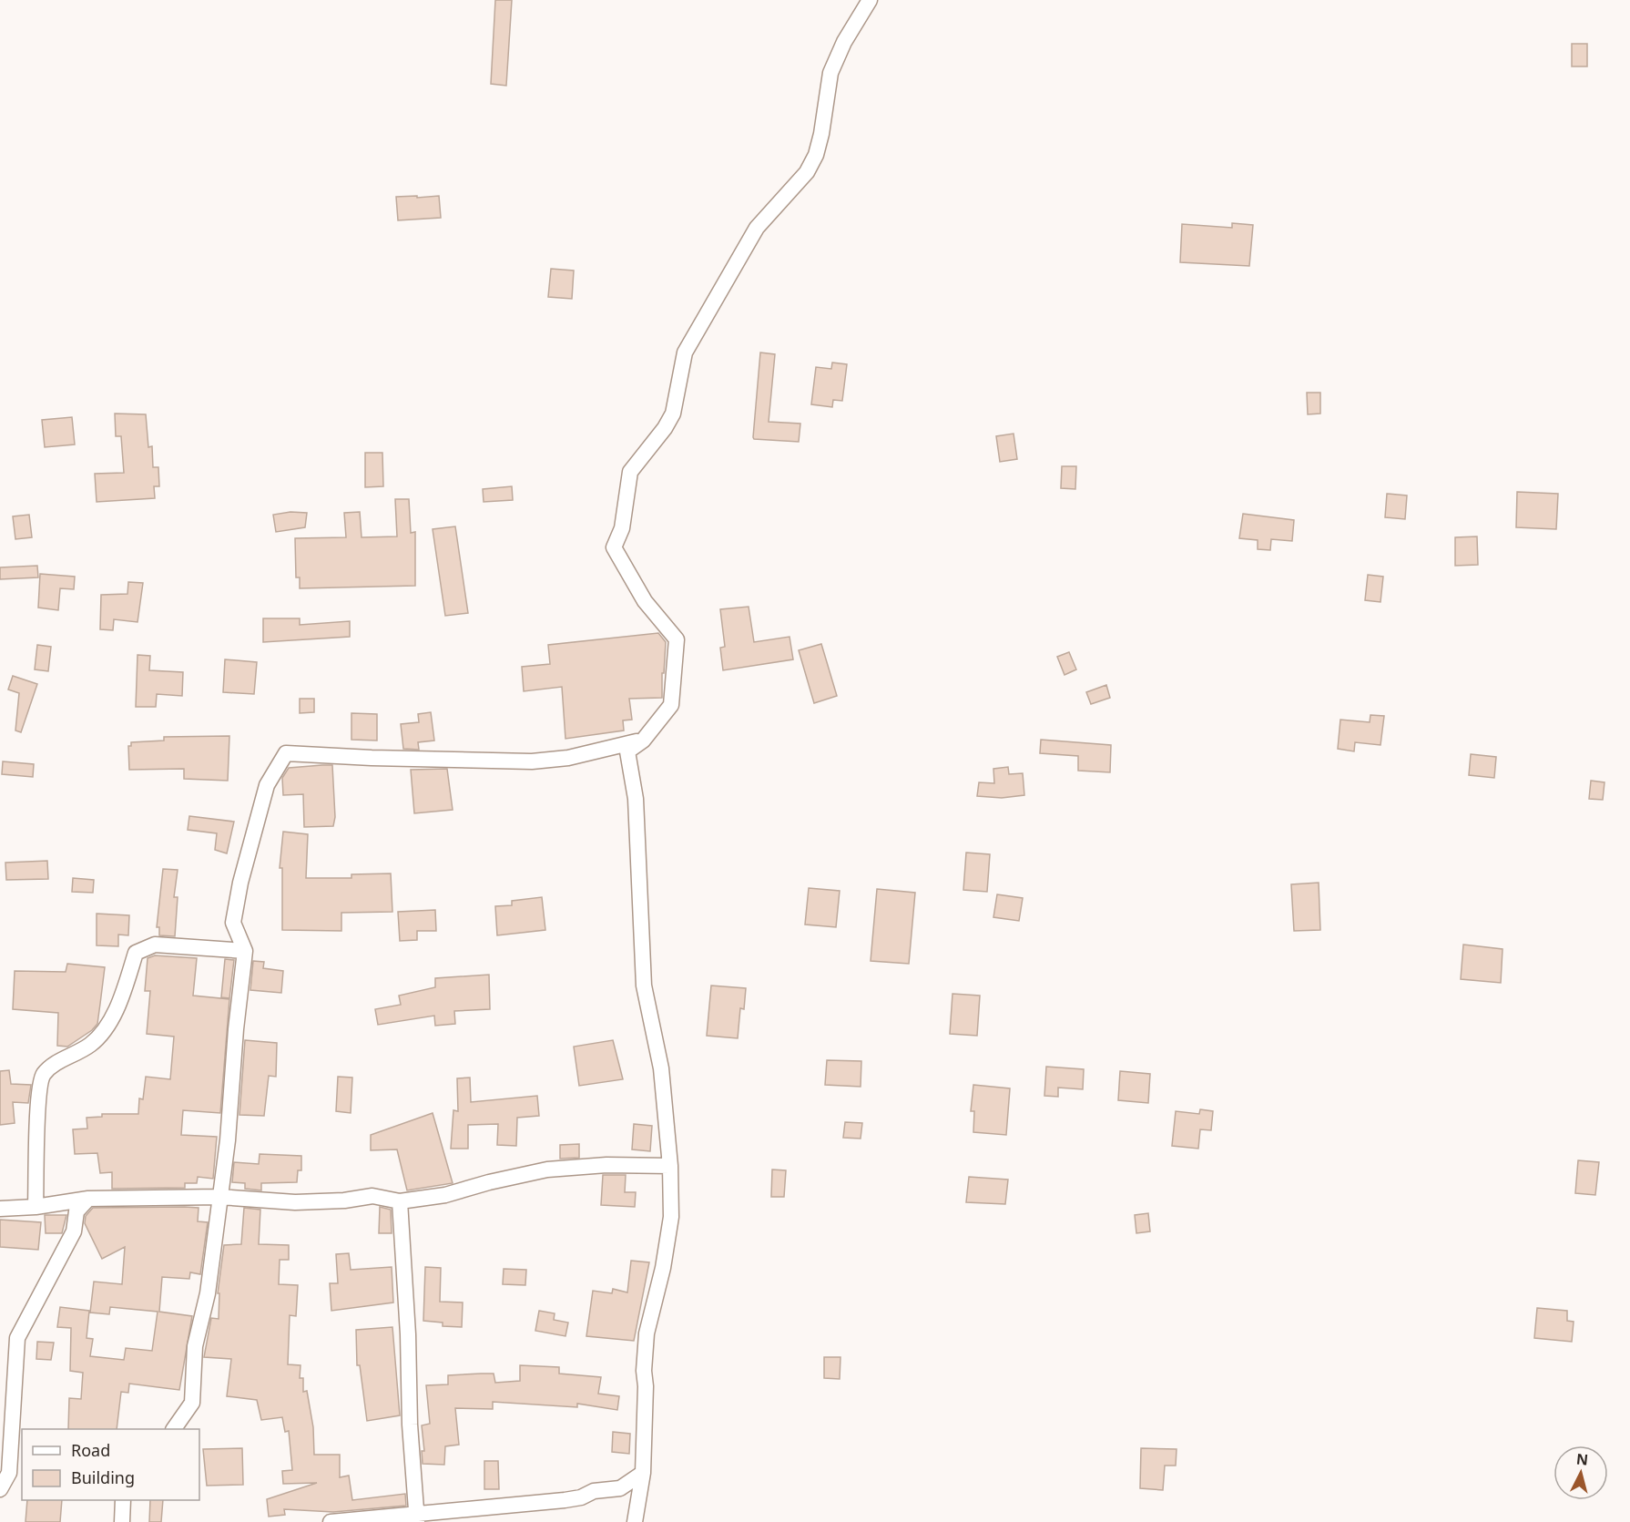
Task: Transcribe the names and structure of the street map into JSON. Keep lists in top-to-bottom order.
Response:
{
  "legend": ["Road", "Building"],
  "north": "top"
}
